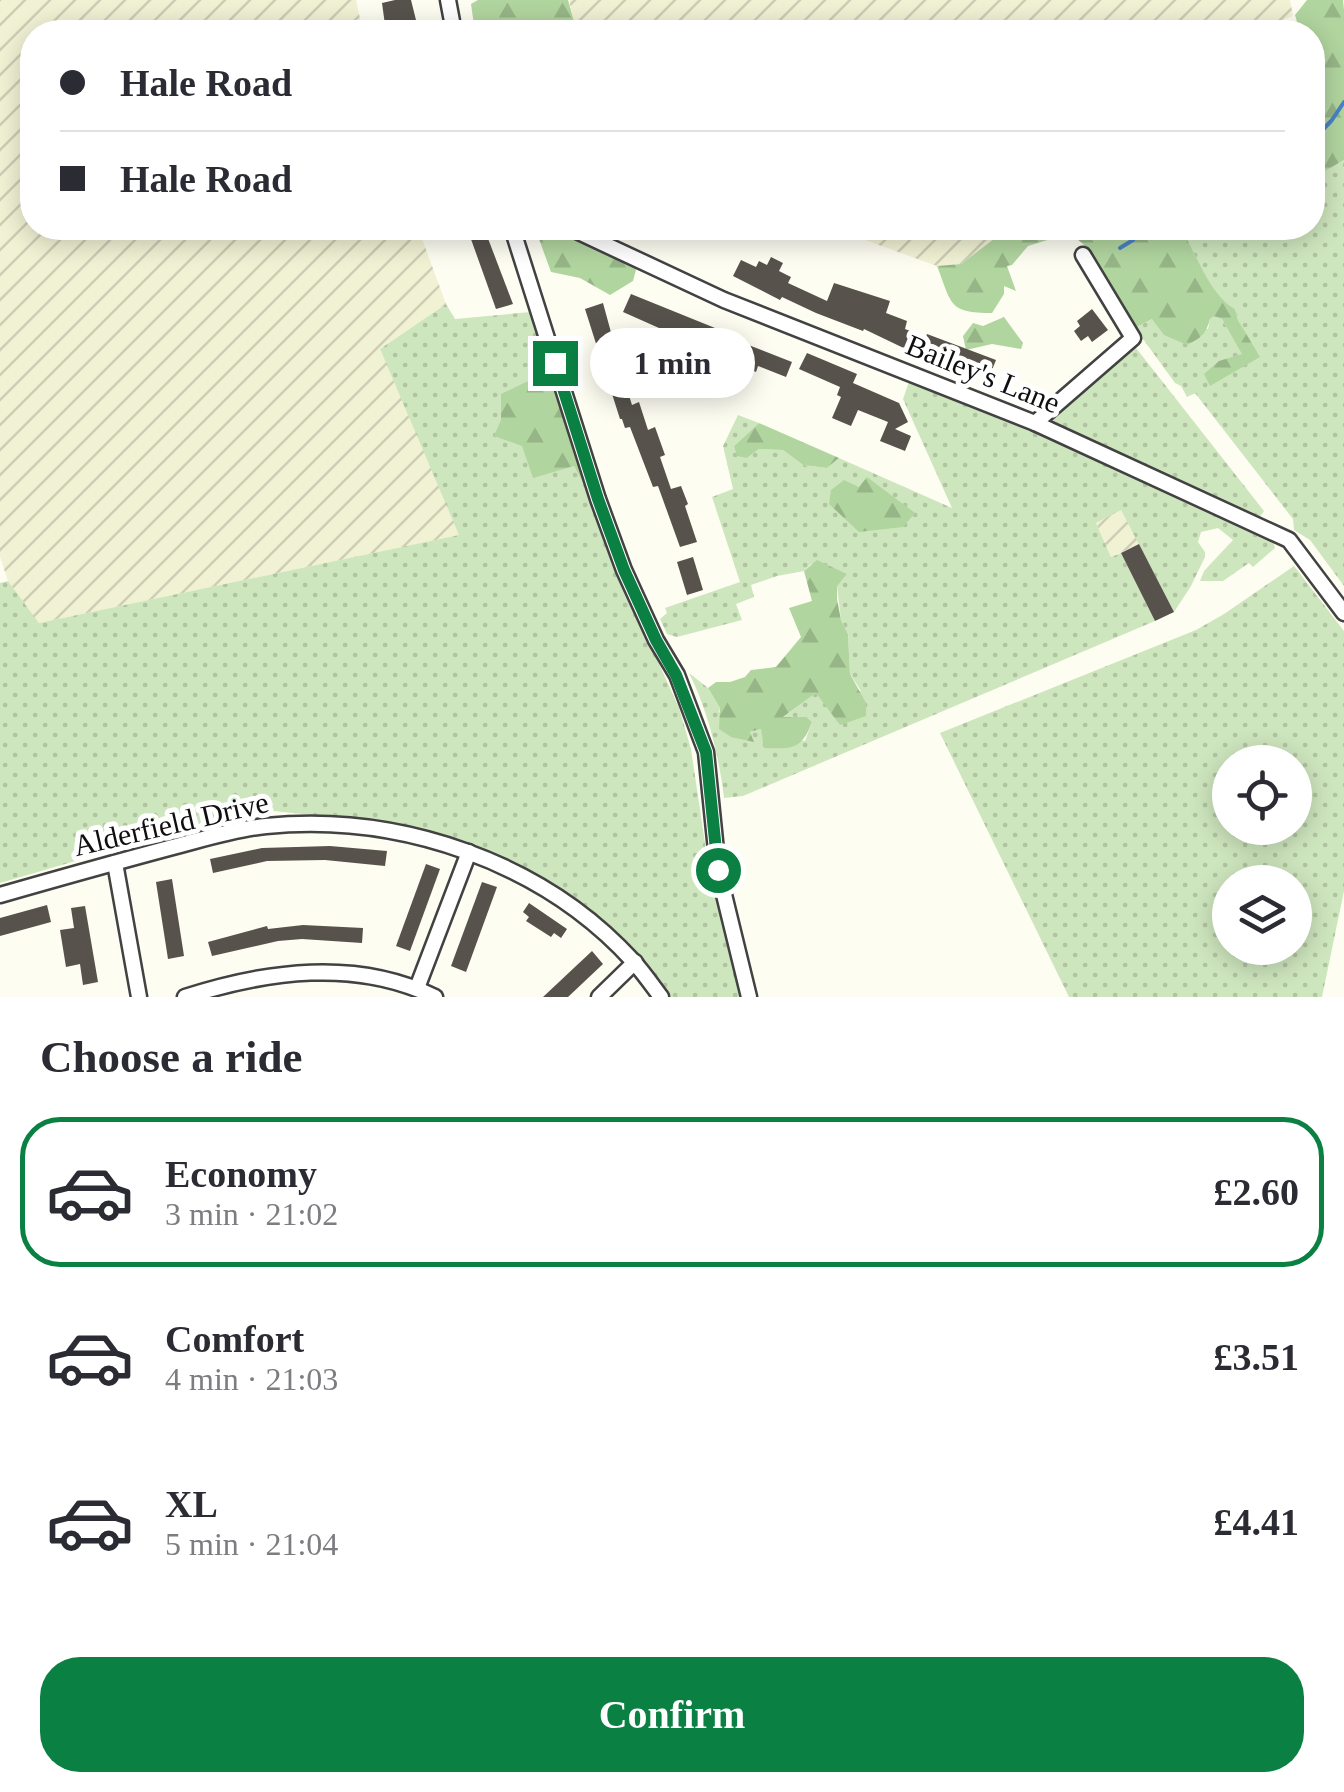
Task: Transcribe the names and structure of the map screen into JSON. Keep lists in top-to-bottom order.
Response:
{
  "streets": {
    "street": ["Bailey's Lane", "Alderfield Drive"]
  },
  "page": {
    "banner": ["Hale Road", "Hale Road"],
    "bubble": "1 min",
    "heading": "Choose a ride",
    "list": [
      {
        "name": "Economy",
        "note": "3 min · 21:02",
        "value": "£2.60"
      },
      {
        "name": "Comfort",
        "note": "4 min · 21:03",
        "value": "£3.51"
      },
      {
        "name": "XL",
        "note": "5 min · 21:04",
        "value": "£4.41"
      }
    ],
    "buttons": "Confirm"
  }
}
